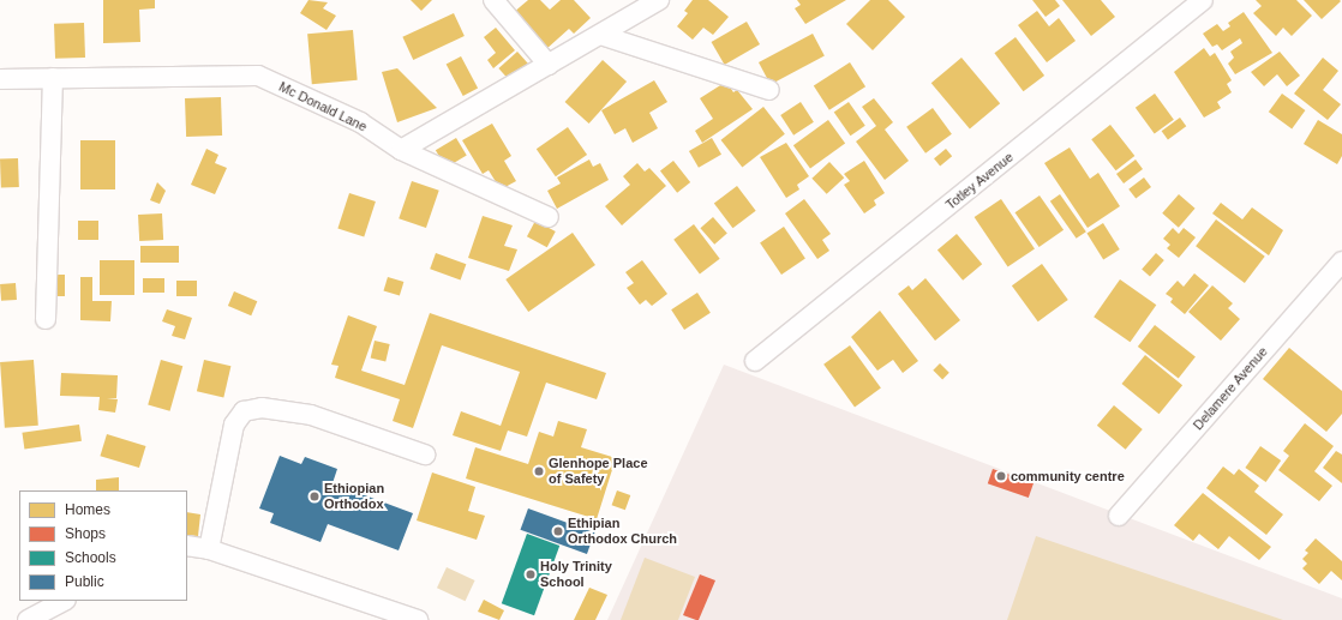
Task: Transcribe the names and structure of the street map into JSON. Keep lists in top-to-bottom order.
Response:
{
  "streets": {
    "street": ["Mc Donald Lane", "Totley Avenue", "Delamere Avenue"]
  },
  "places": [
    "Glenhope Place of Safety",
    "community centre",
    "Ethiopian Orthodox",
    "Ethipian Orthodox Church",
    "Holy Trinity School"
  ],
  "legend": [
    "Homes",
    "Shops",
    "Schools",
    "Public"
  ]
}
